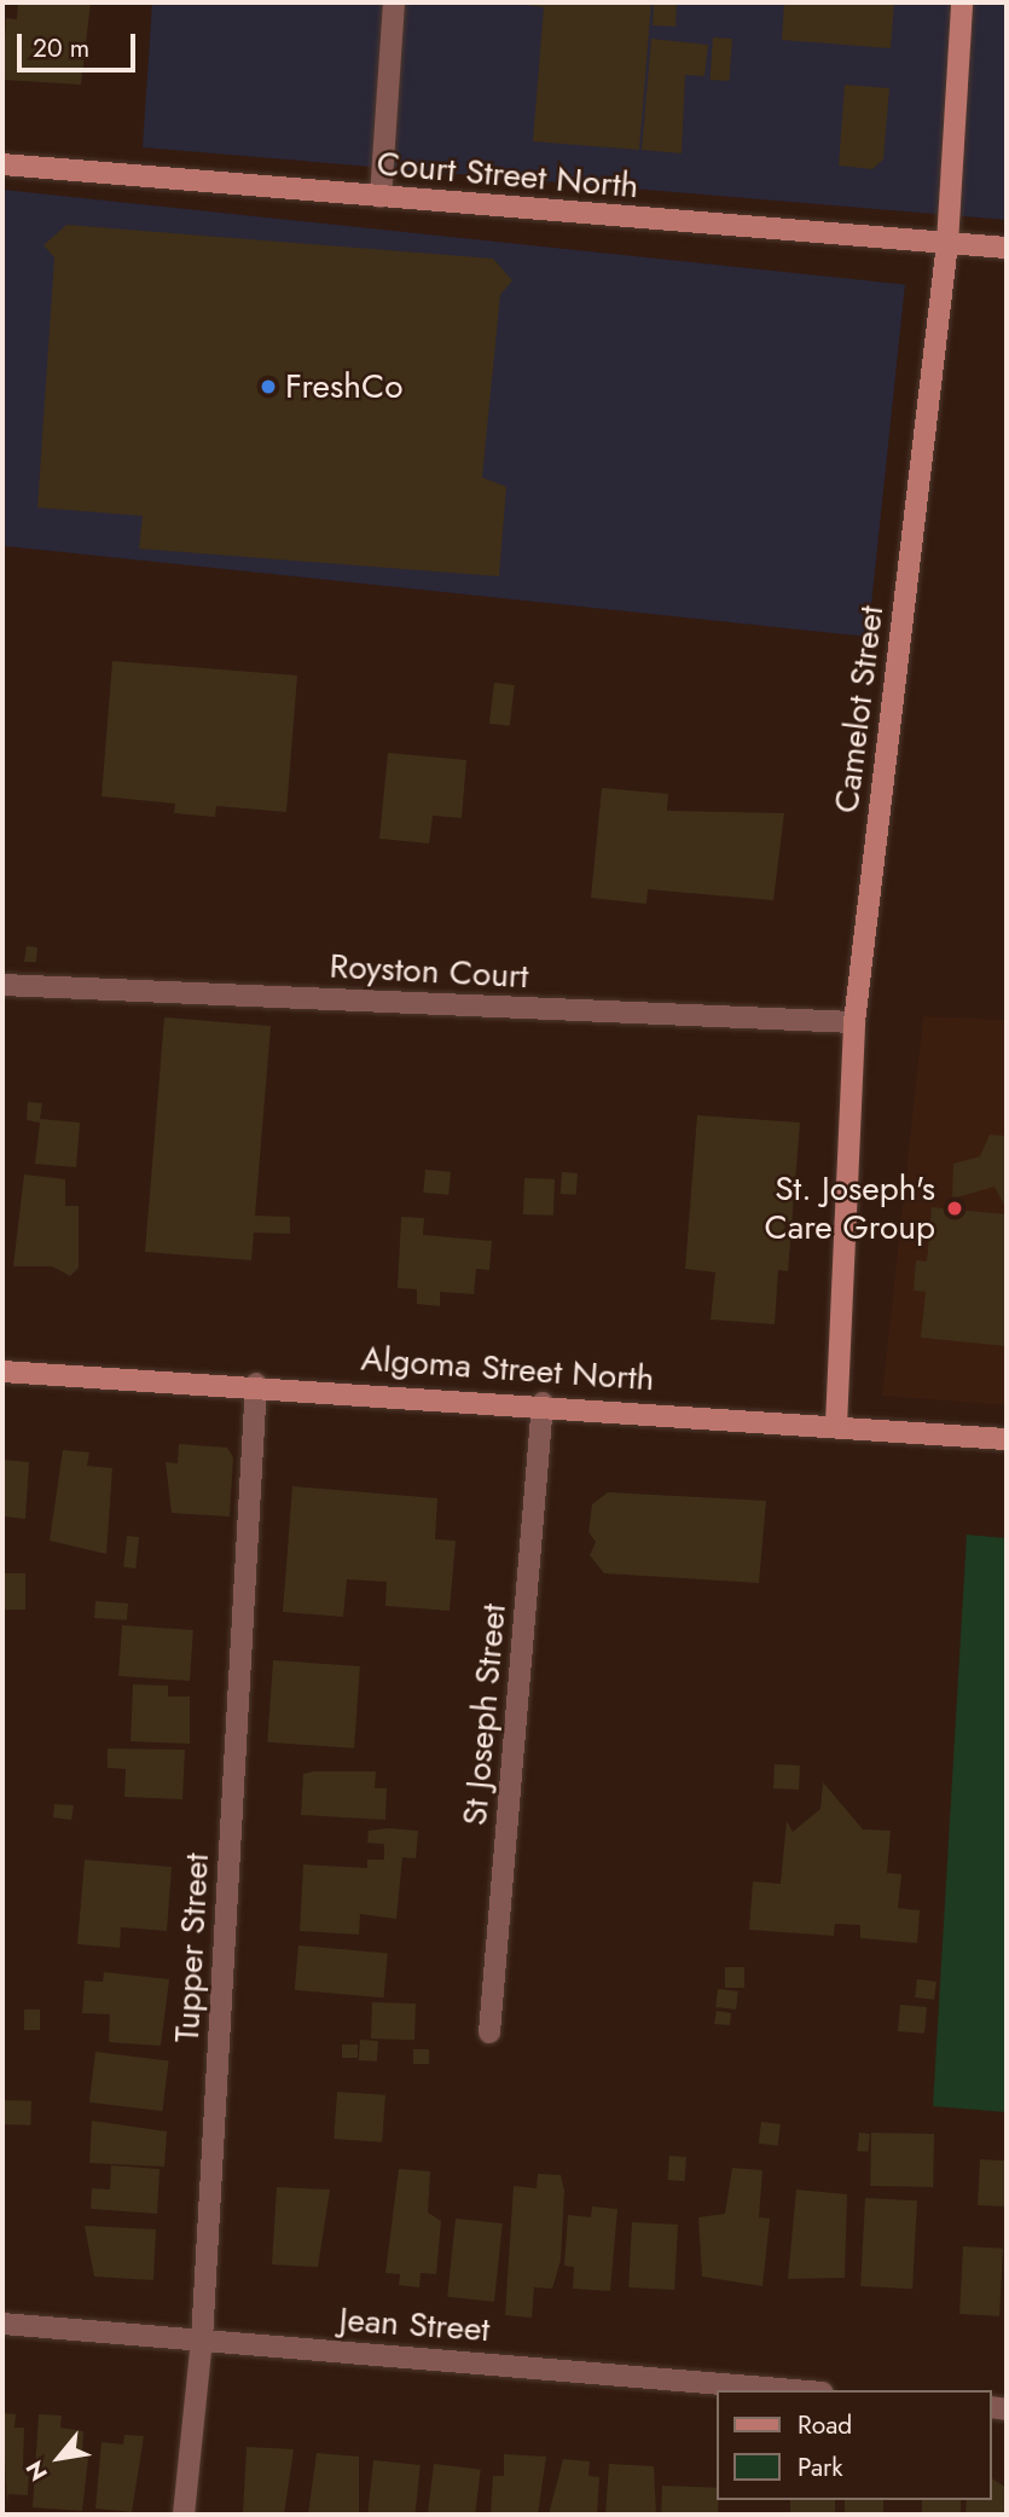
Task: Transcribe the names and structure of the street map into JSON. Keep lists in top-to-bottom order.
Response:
{
  "streets": {
    "street": [
      "Court Street North",
      "Camelot Street",
      "Royston Court",
      "Algoma Street North",
      "St Joseph Street",
      "Tupper Street",
      "Jean Street"
    ]
  },
  "crossings": [
    ["Court Street North", "Camelot Street"],
    ["Camelot Street", "Royston Court"],
    ["Camelot Street", "Algoma Street North"],
    ["Algoma Street North", "St Joseph Street"],
    ["Algoma Street North", "Tupper Street"],
    ["Tupper Street", "Jean Street"]
  ],
  "places": ["FreshCo", "St. Joseph's Care Group"],
  "legend": ["Road", "Park"],
  "scale_bar": "20 m",
  "north": "bottom left"
}
